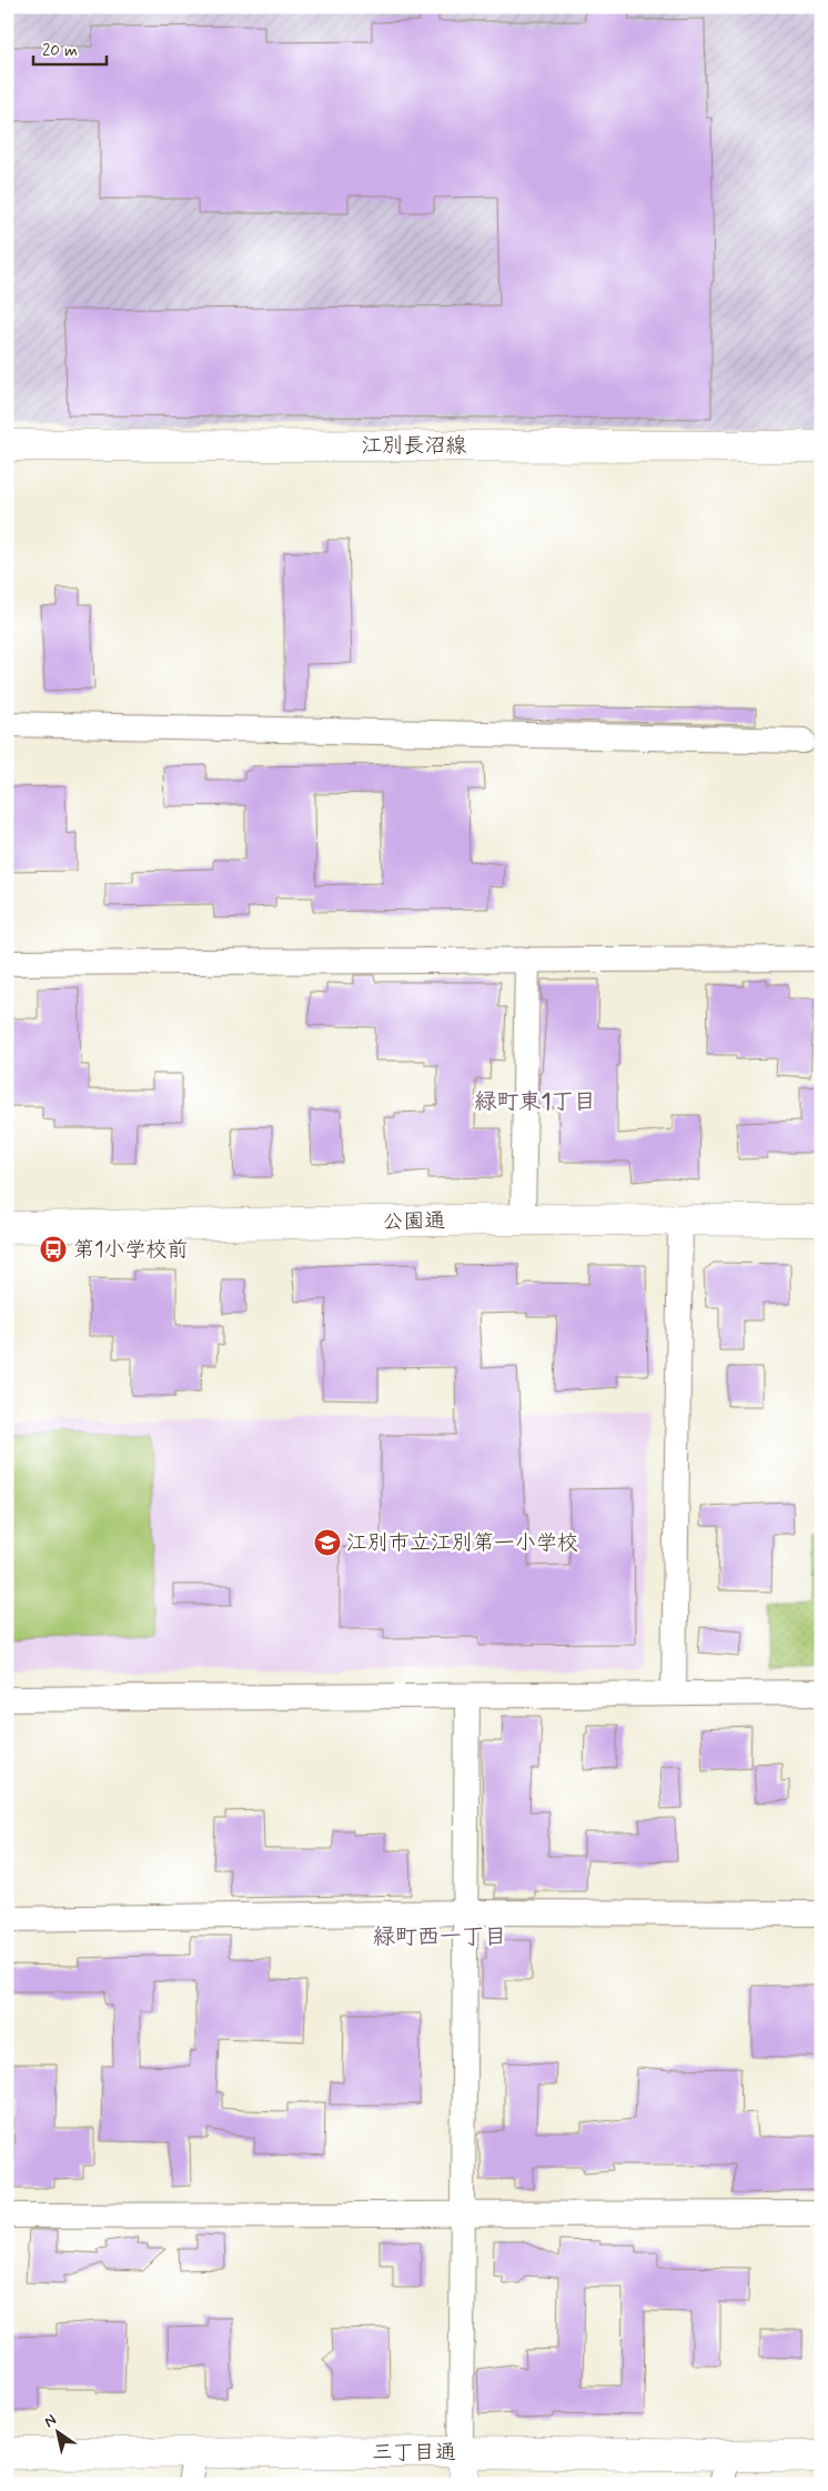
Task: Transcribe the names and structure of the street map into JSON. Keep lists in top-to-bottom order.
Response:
{
  "streets": {
    "street": ["江別長沼線", "公園通", "三丁目通"]
  },
  "districts": ["緑町東1丁目", "緑町西一丁目"],
  "places": {
    "bus stop": ["第1小学校前"],
    "school or university": ["江別市立江別第一小学校"]
  },
  "scale_bar": "20 m",
  "north": "top left"
}
